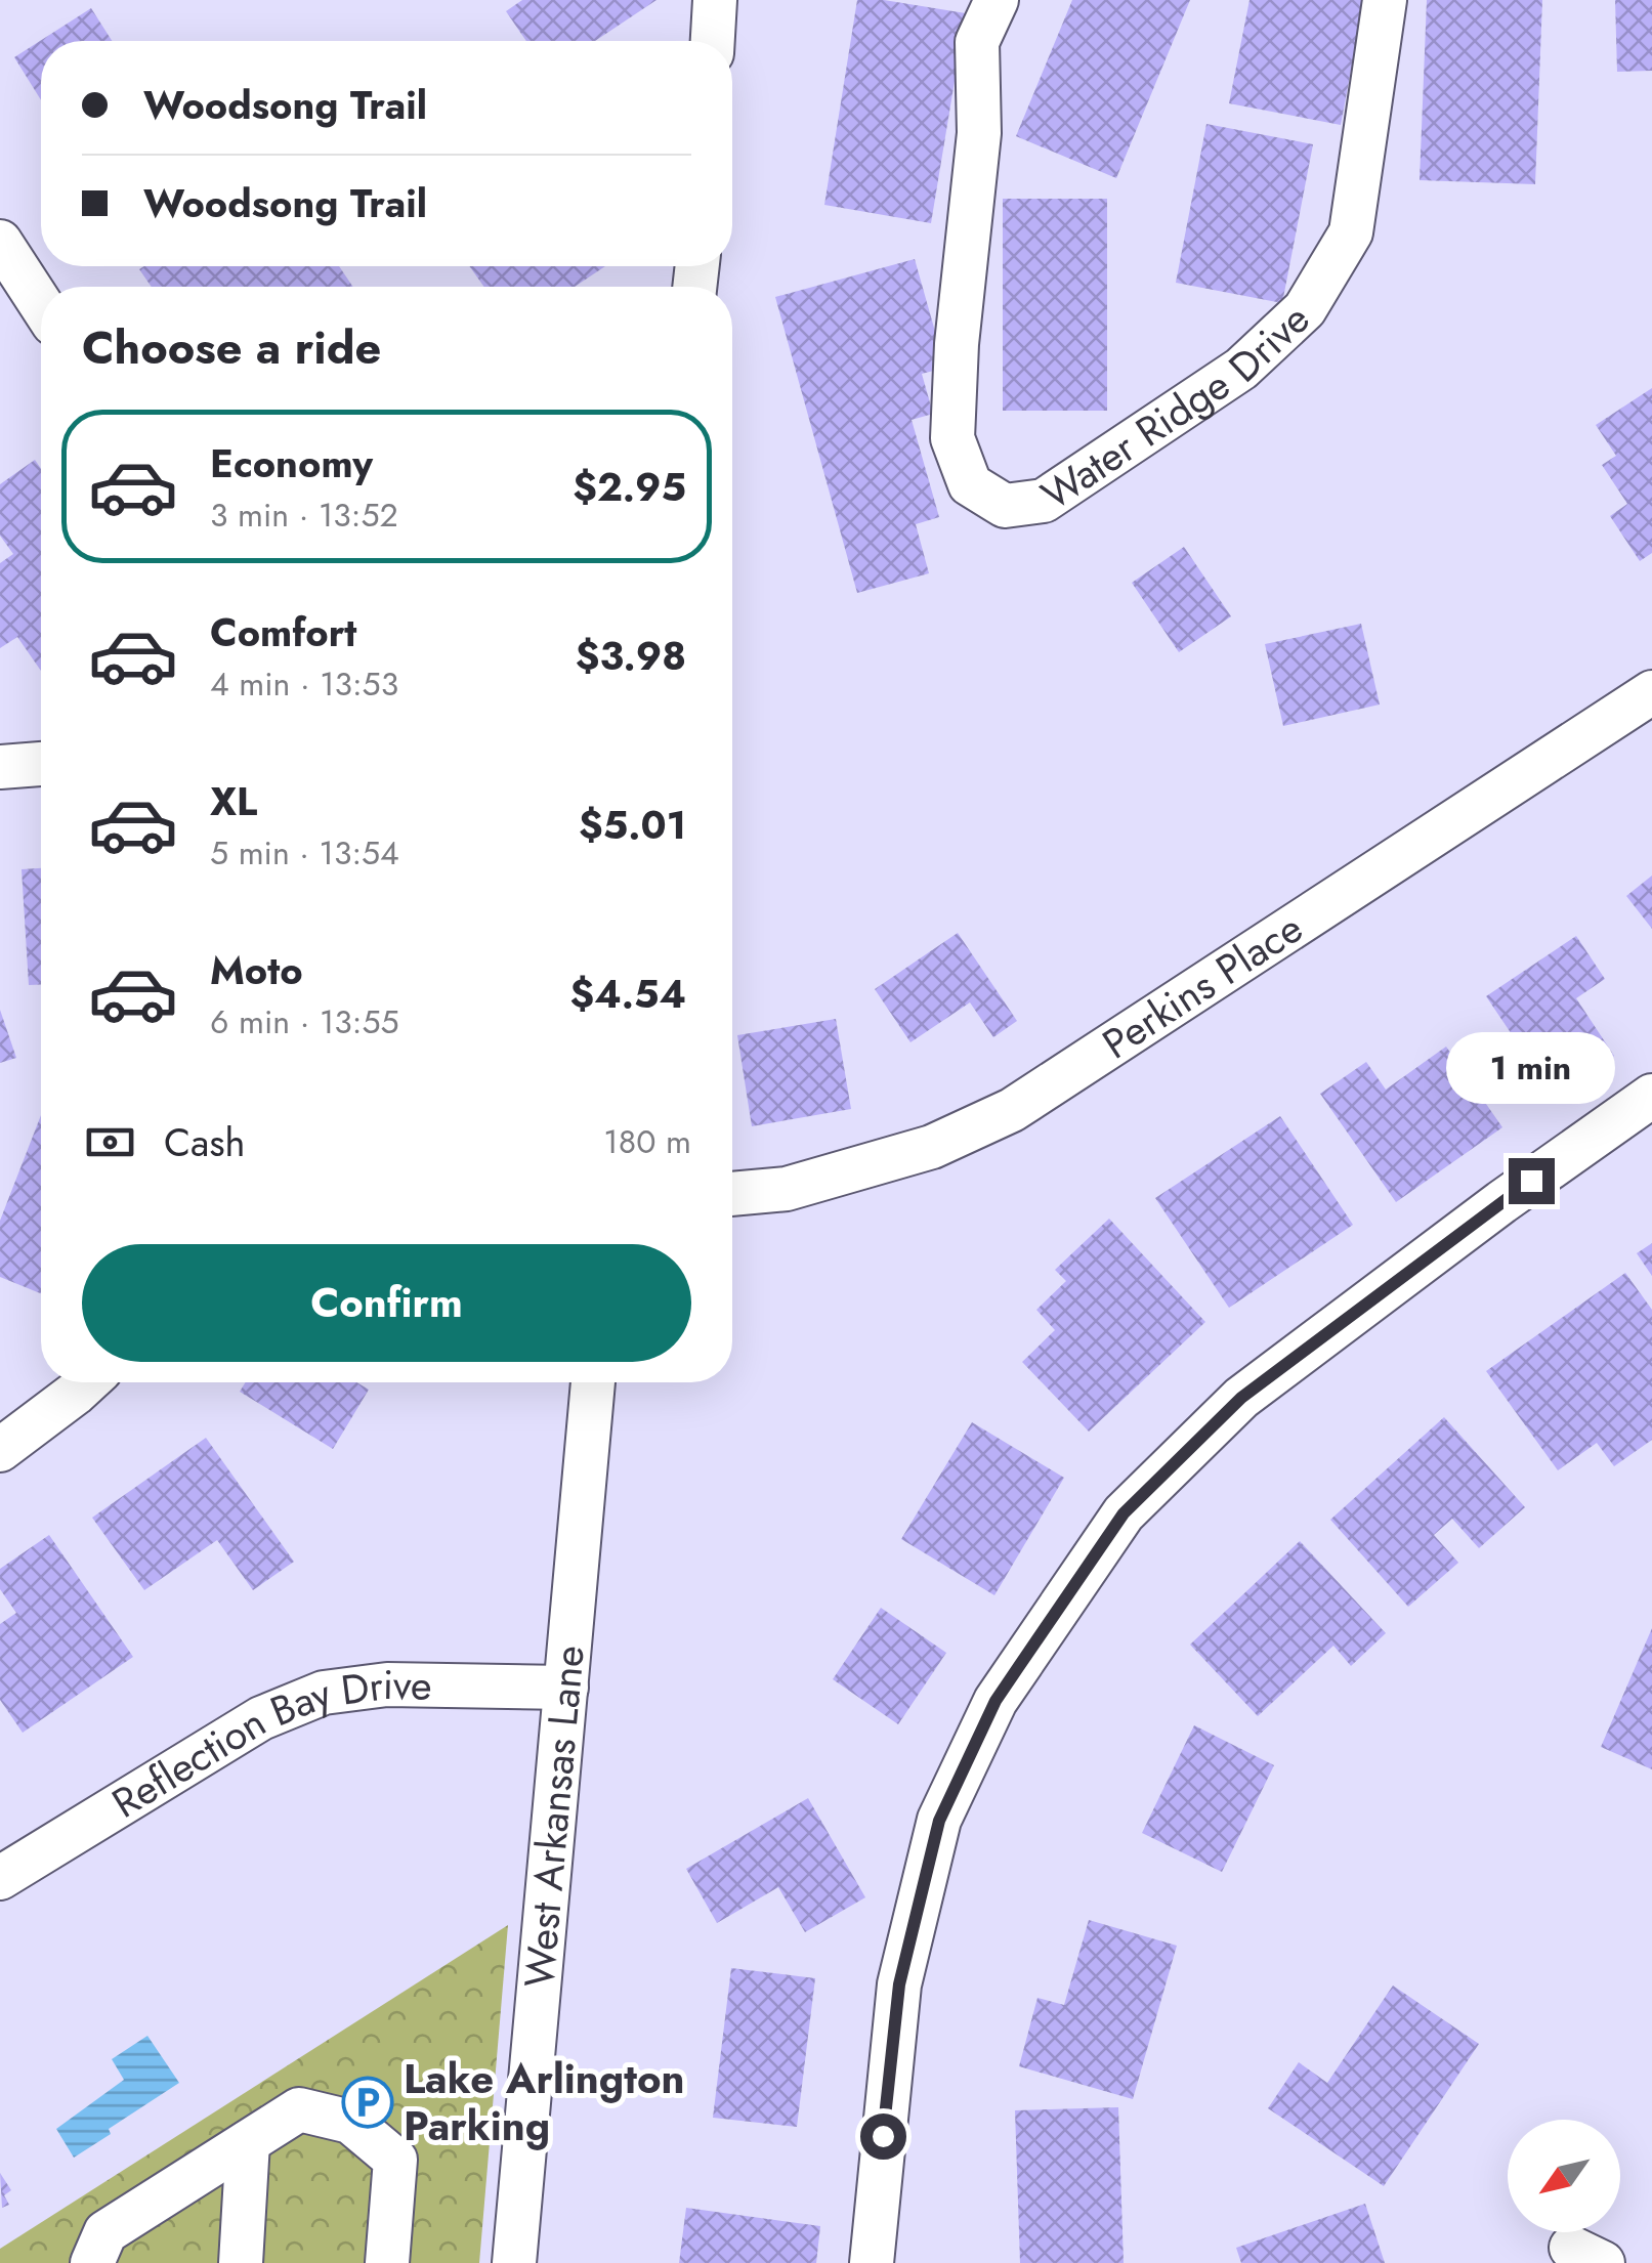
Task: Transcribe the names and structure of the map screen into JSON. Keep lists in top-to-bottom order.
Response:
{
  "streets": {
    "street": [
      "Water Ridge Drive",
      "Perkins Place",
      "Reflection Bay Drive",
      "West Arkansas Lane"
    ]
  },
  "crossings": [
    ["Reflection Bay Drive", "West Arkansas Lane"]
  ],
  "places": {
    "parking": ["Lake Arlington Parking"]
  },
  "north": "bottom left",
  "page": {
    "banner": ["Woodsong Trail", "Woodsong Trail"],
    "heading": "Choose a ride",
    "list": [
      {
        "name": "Economy",
        "note": "3 min · 13:52",
        "value": "$2.95"
      },
      {
        "name": "Comfort",
        "note": "4 min · 13:53",
        "value": "$3.98"
      },
      {
        "name": "XL",
        "note": "5 min · 13:54",
        "value": "$5.01"
      },
      {
        "name": "Moto",
        "note": "6 min · 13:55",
        "value": "$4.54"
      }
    ],
    "bubble": "1 min",
    "pay": ["Cash", "180 m"],
    "buttons": "Confirm"
  }
}
